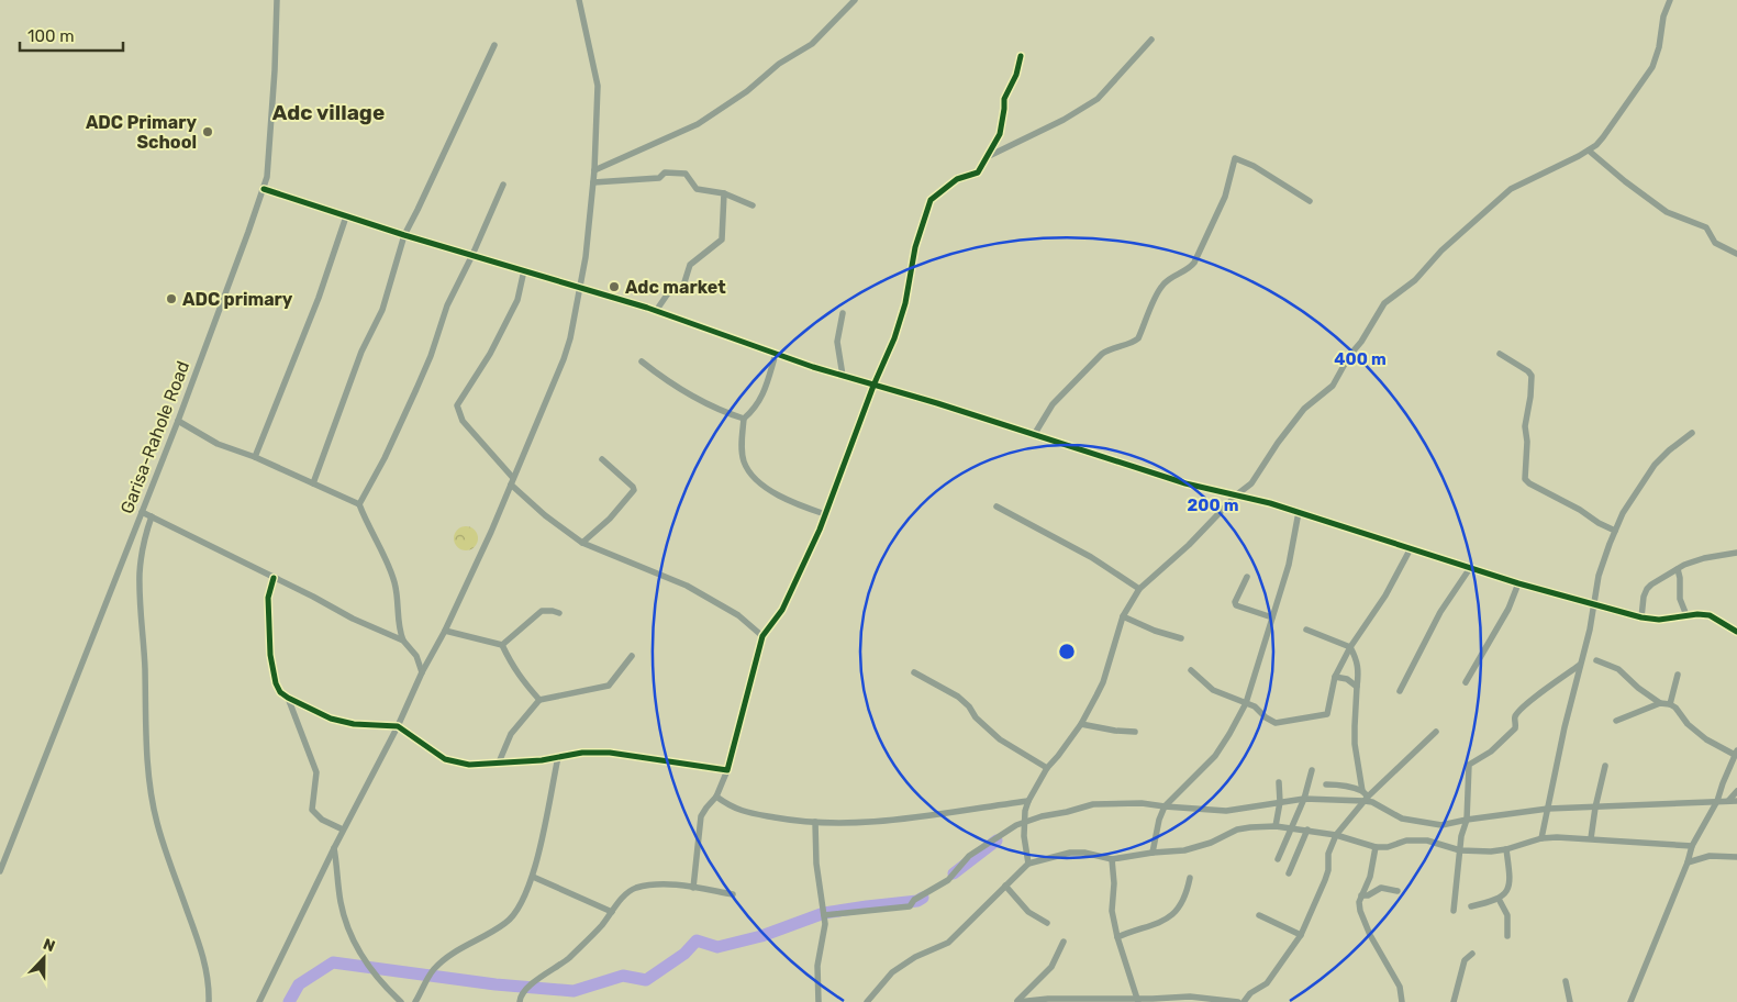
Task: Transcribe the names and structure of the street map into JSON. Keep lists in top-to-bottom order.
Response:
{
  "streets": {
    "street": ["Garisa-Rahole Road"]
  },
  "districts": ["Adc village"],
  "places": ["ADC Primary School", "Adc market", "ADC primary"],
  "scale_bar": "100 m",
  "north": "top",
  "rings": ["400 m", "200 m"]
}
